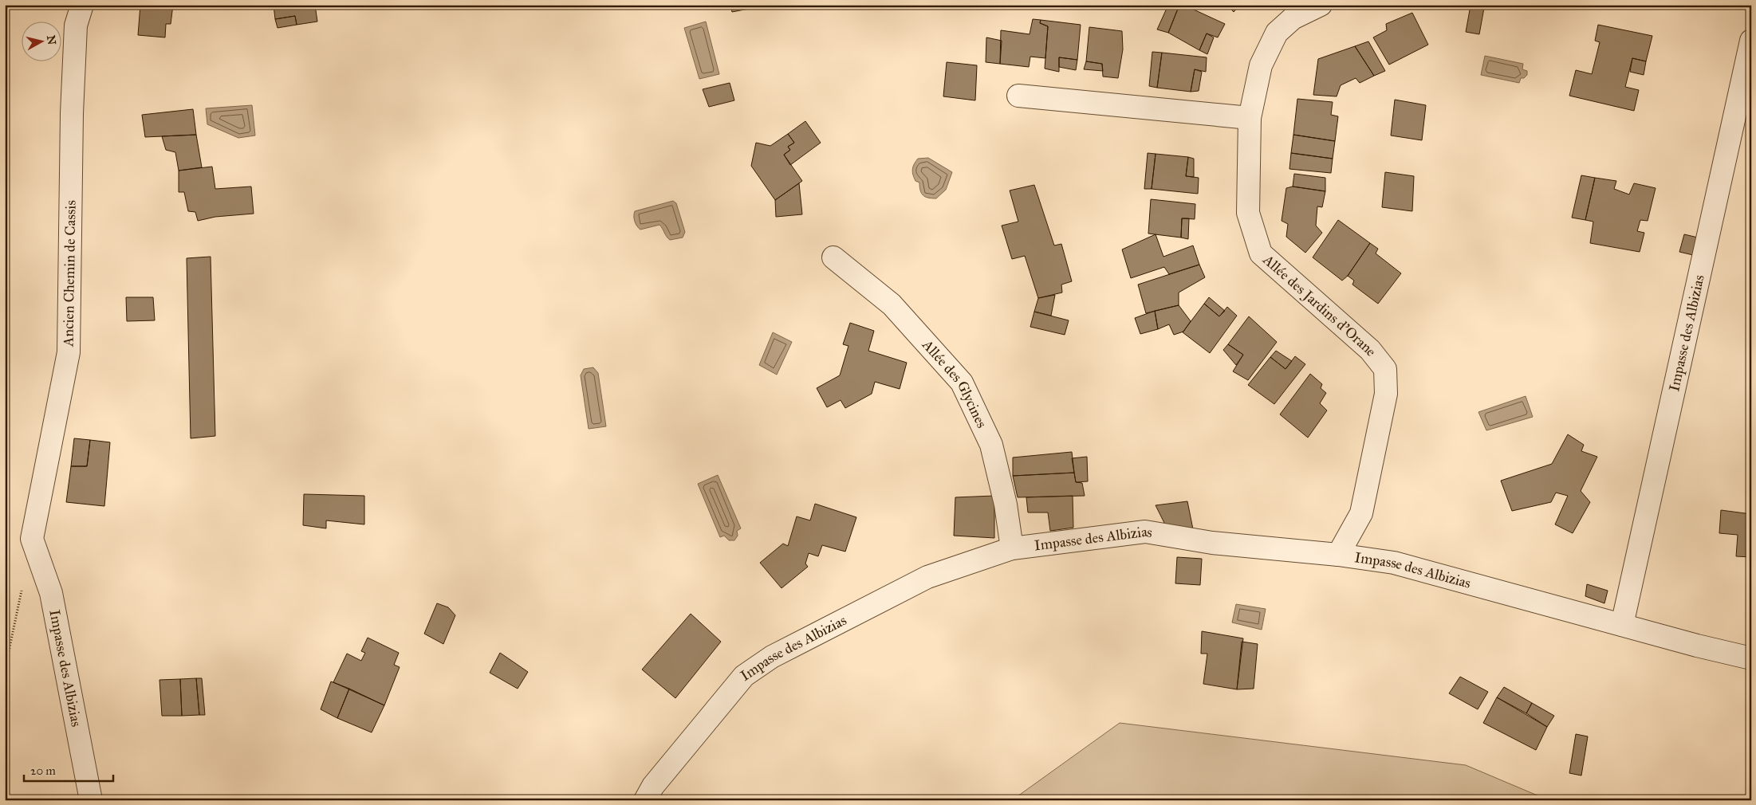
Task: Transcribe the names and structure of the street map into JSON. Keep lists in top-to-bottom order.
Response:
{
  "streets": {
    "street": [
      "Ancien Chemin de Cassis",
      "Allée des Jardins d'Orane",
      "Impasse des Albizias",
      "Allée des Glycines"
    ]
  },
  "crossings": [
    ["Ancien Chemin de Cassis", "Impasse des Albizias"],
    ["Allée des Jardins d'Orane", "Impasse des Albizias"],
    ["Impasse des Albizias", "Allée des Glycines"]
  ],
  "scale_bar": "20 m",
  "north": "right"
}
